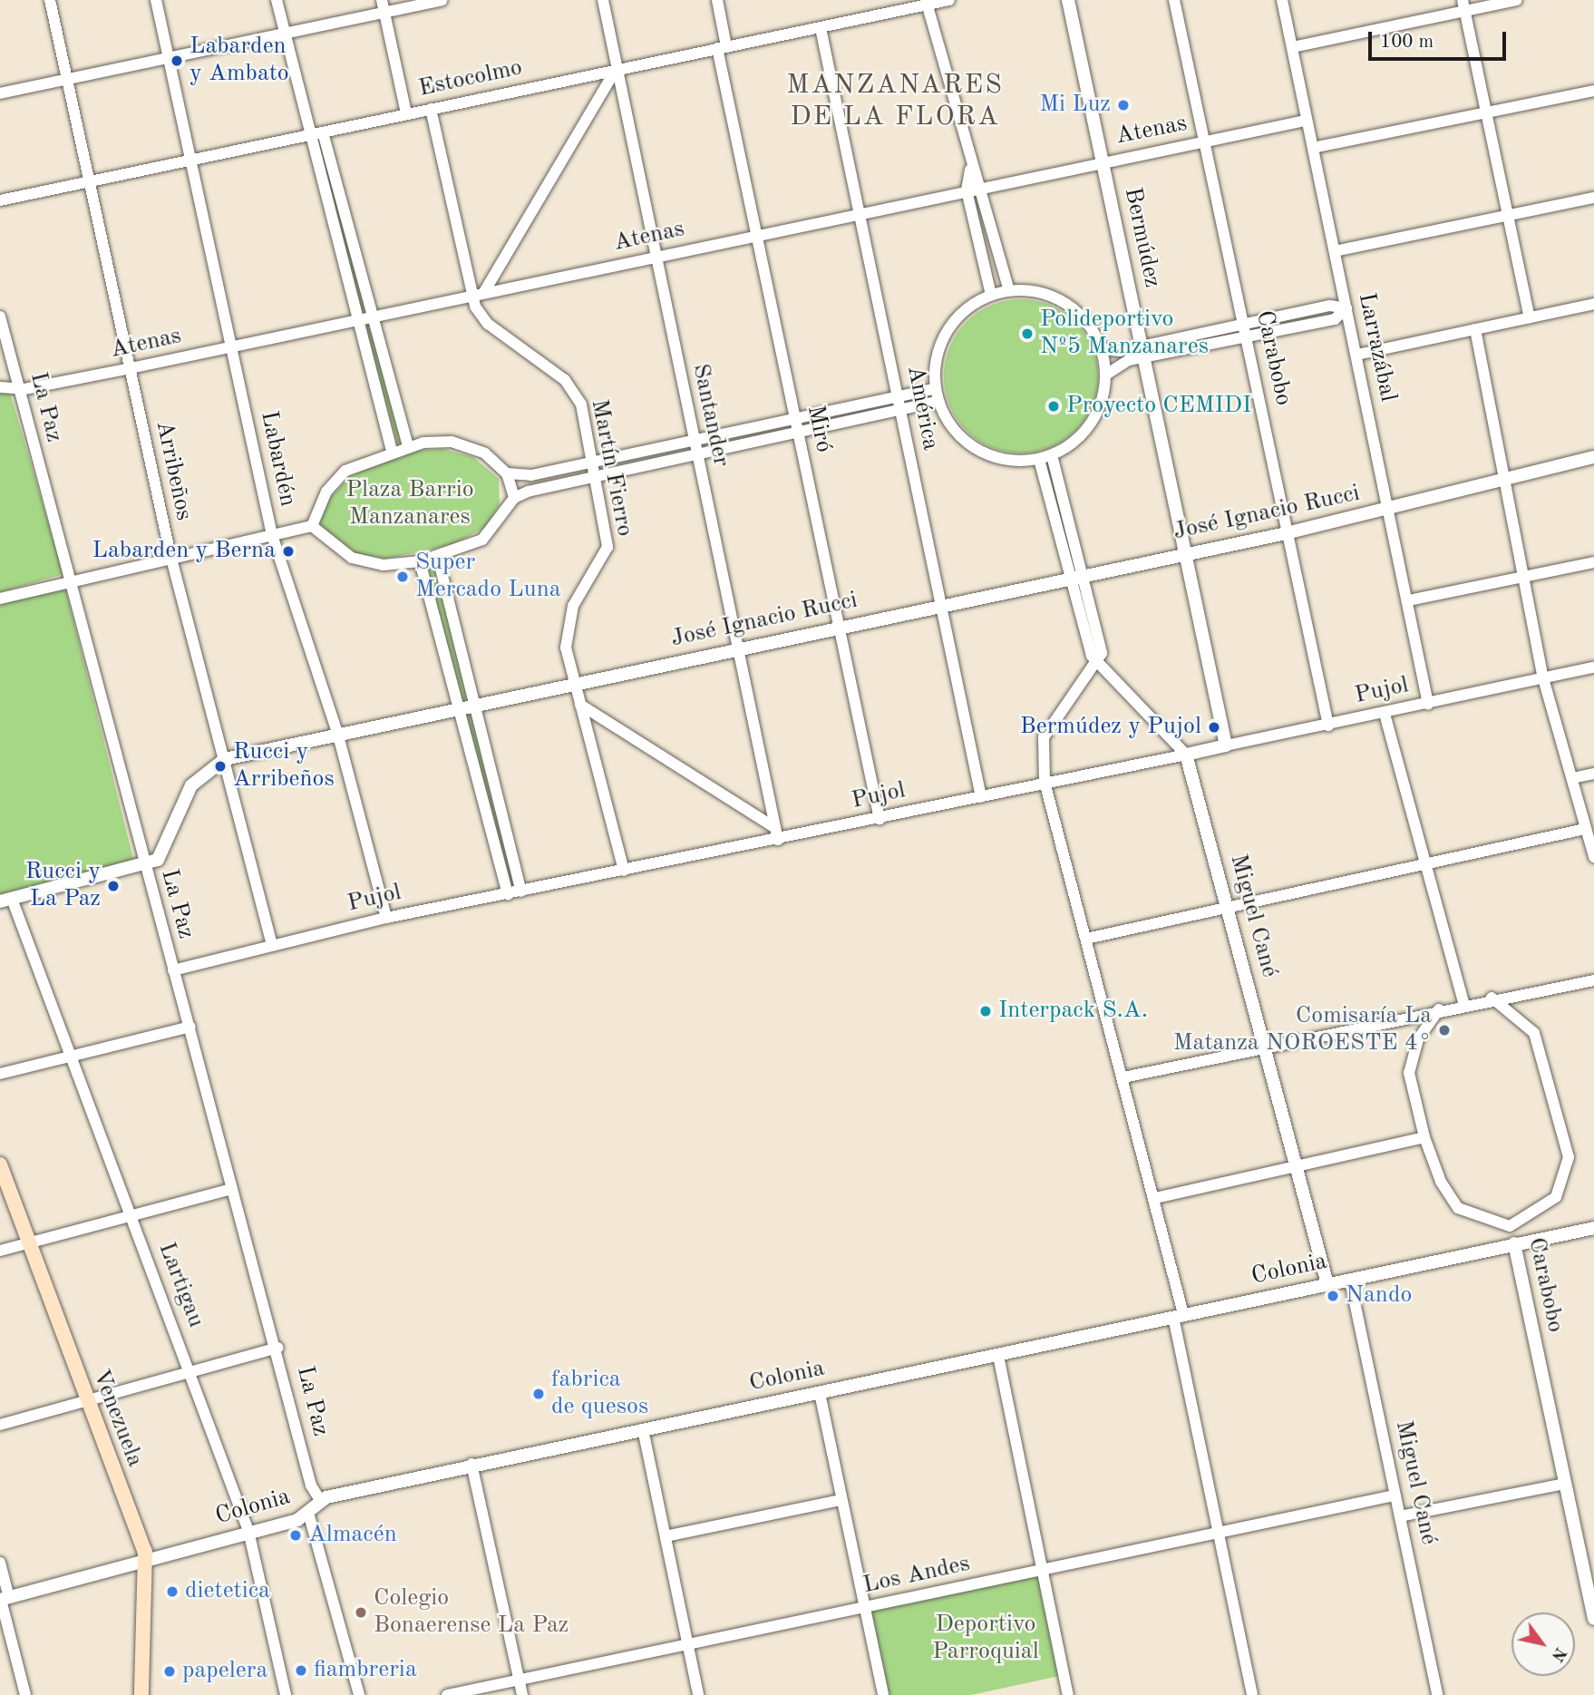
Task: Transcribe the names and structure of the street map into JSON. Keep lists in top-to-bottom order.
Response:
{
  "streets": {
    "main road": ["Venezuela"],
    "street": [
      "Estocolmo",
      "Atenas",
      "Bermúdez",
      "Larrazábal",
      "Carabobo",
      "La Paz",
      "América",
      "Santander",
      "Miró",
      "Labardén",
      "Martín Fierro",
      "Arribeños",
      "José Ignacio Rucci",
      "Pujol",
      "Miguel Cané",
      "Colonia",
      "Lartigau",
      "Los Andes"
    ]
  },
  "crossings": [
    ["Estocolmo", "América"],
    ["Estocolmo", "Santander"],
    ["Estocolmo", "Miró"],
    ["Estocolmo", "Labardén"],
    ["Estocolmo", "Martín Fierro"],
    ["Estocolmo", "Arribeños"],
    ["Atenas", "Bermúdez"],
    ["Atenas", "Larrazábal"],
    ["Atenas", "Carabobo"],
    ["Atenas", "La Paz"],
    ["Atenas", "América"],
    ["Atenas", "Santander"],
    ["Atenas", "Miró"],
    ["Atenas", "Labardén"],
    ["Atenas", "Martín Fierro"],
    ["Atenas", "Arribeños"],
    ["Bermúdez", "José Ignacio Rucci"],
    ["Bermúdez", "Pujol"],
    ["Larrazábal", "José Ignacio Rucci"],
    ["Larrazábal", "Pujol"],
    ["Carabobo", "José Ignacio Rucci"],
    ["Carabobo", "Pujol"],
    ["Carabobo", "Colonia"],
    ["La Paz", "José Ignacio Rucci"],
    ["La Paz", "Pujol"],
    ["La Paz", "Colonia"],
    ["América", "José Ignacio Rucci"],
    ["América", "Pujol"],
    ["Santander", "José Ignacio Rucci"],
    ["Santander", "Pujol"],
    ["Miró", "José Ignacio Rucci"],
    ["Miró", "Pujol"],
    ["Labardén", "José Ignacio Rucci"],
    ["Labardén", "Pujol"],
    ["Martín Fierro", "José Ignacio Rucci"],
    ["Martín Fierro", "Pujol"],
    ["Arribeños", "José Ignacio Rucci"],
    ["Arribeños", "Pujol"],
    ["José Ignacio Rucci", "Lartigau"],
    ["Pujol", "Miguel Cané"],
    ["Miguel Cané", "Colonia"],
    ["Miguel Cané", "Los Andes"],
    ["Colonia", "Lartigau"],
    ["Colonia", "Venezuela"]
  ],
  "districts": ["MANZANARES DE LA FLORA"],
  "parks": ["Plaza Barrio Manzanares", "Deportivo Parroquial"],
  "places": [
    "Labarden y Ambato",
    "Mi Luz",
    "Polideportivo Nº5 Manzanares",
    "Proyecto CEMIDI",
    "Labarden y Berna",
    "Super Mercado Luna",
    "Bermúdez y Pujol",
    "Rucci y Arribeños",
    "Rucci y La Paz",
    "Interpack S.A.",
    "Comisaría La Matanza NOROESTE 4°",
    "Nando",
    "fabrica de quesos",
    "Almacén",
    "dietetica",
    "Colegio Bonaerense La Paz",
    "fiambreria",
    "papelera"
  ],
  "scale_bar": "100 m",
  "north": "bottom right"
}
